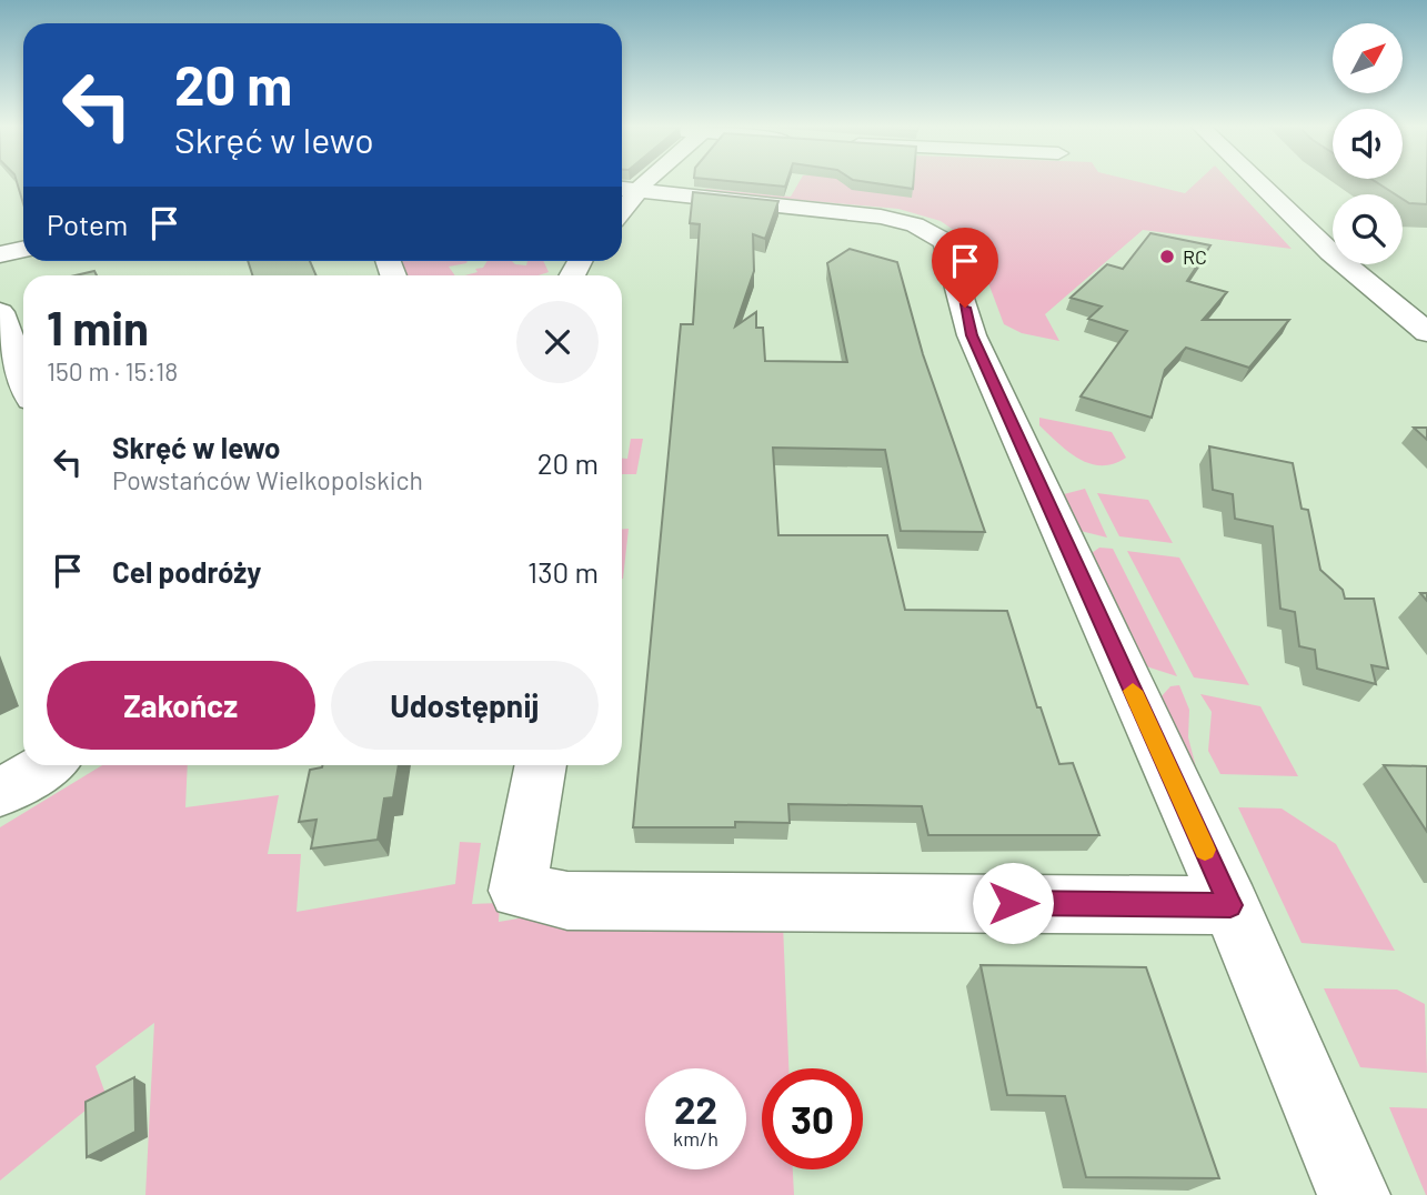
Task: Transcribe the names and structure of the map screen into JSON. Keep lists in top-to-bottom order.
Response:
{
  "places": ["RC"],
  "north": "top right",
  "page": {
    "turn": ["20 m", "Skręć w lewo"],
    "then": "Potem",
    "heading": ["1 min", "150 m · 15:18"],
    "list": [
      {
        "name": "Skręć w lewo",
        "note": "Powstańców Wielkopolskich",
        "value": "20 m"
      },
      {
        "name": "Cel podróży",
        "value": "130 m"
      }
    ],
    "buttons": ["Zakończ", "Udostępnij"],
    "speed": "22 km/h",
    "limit": "30"
  }
}
